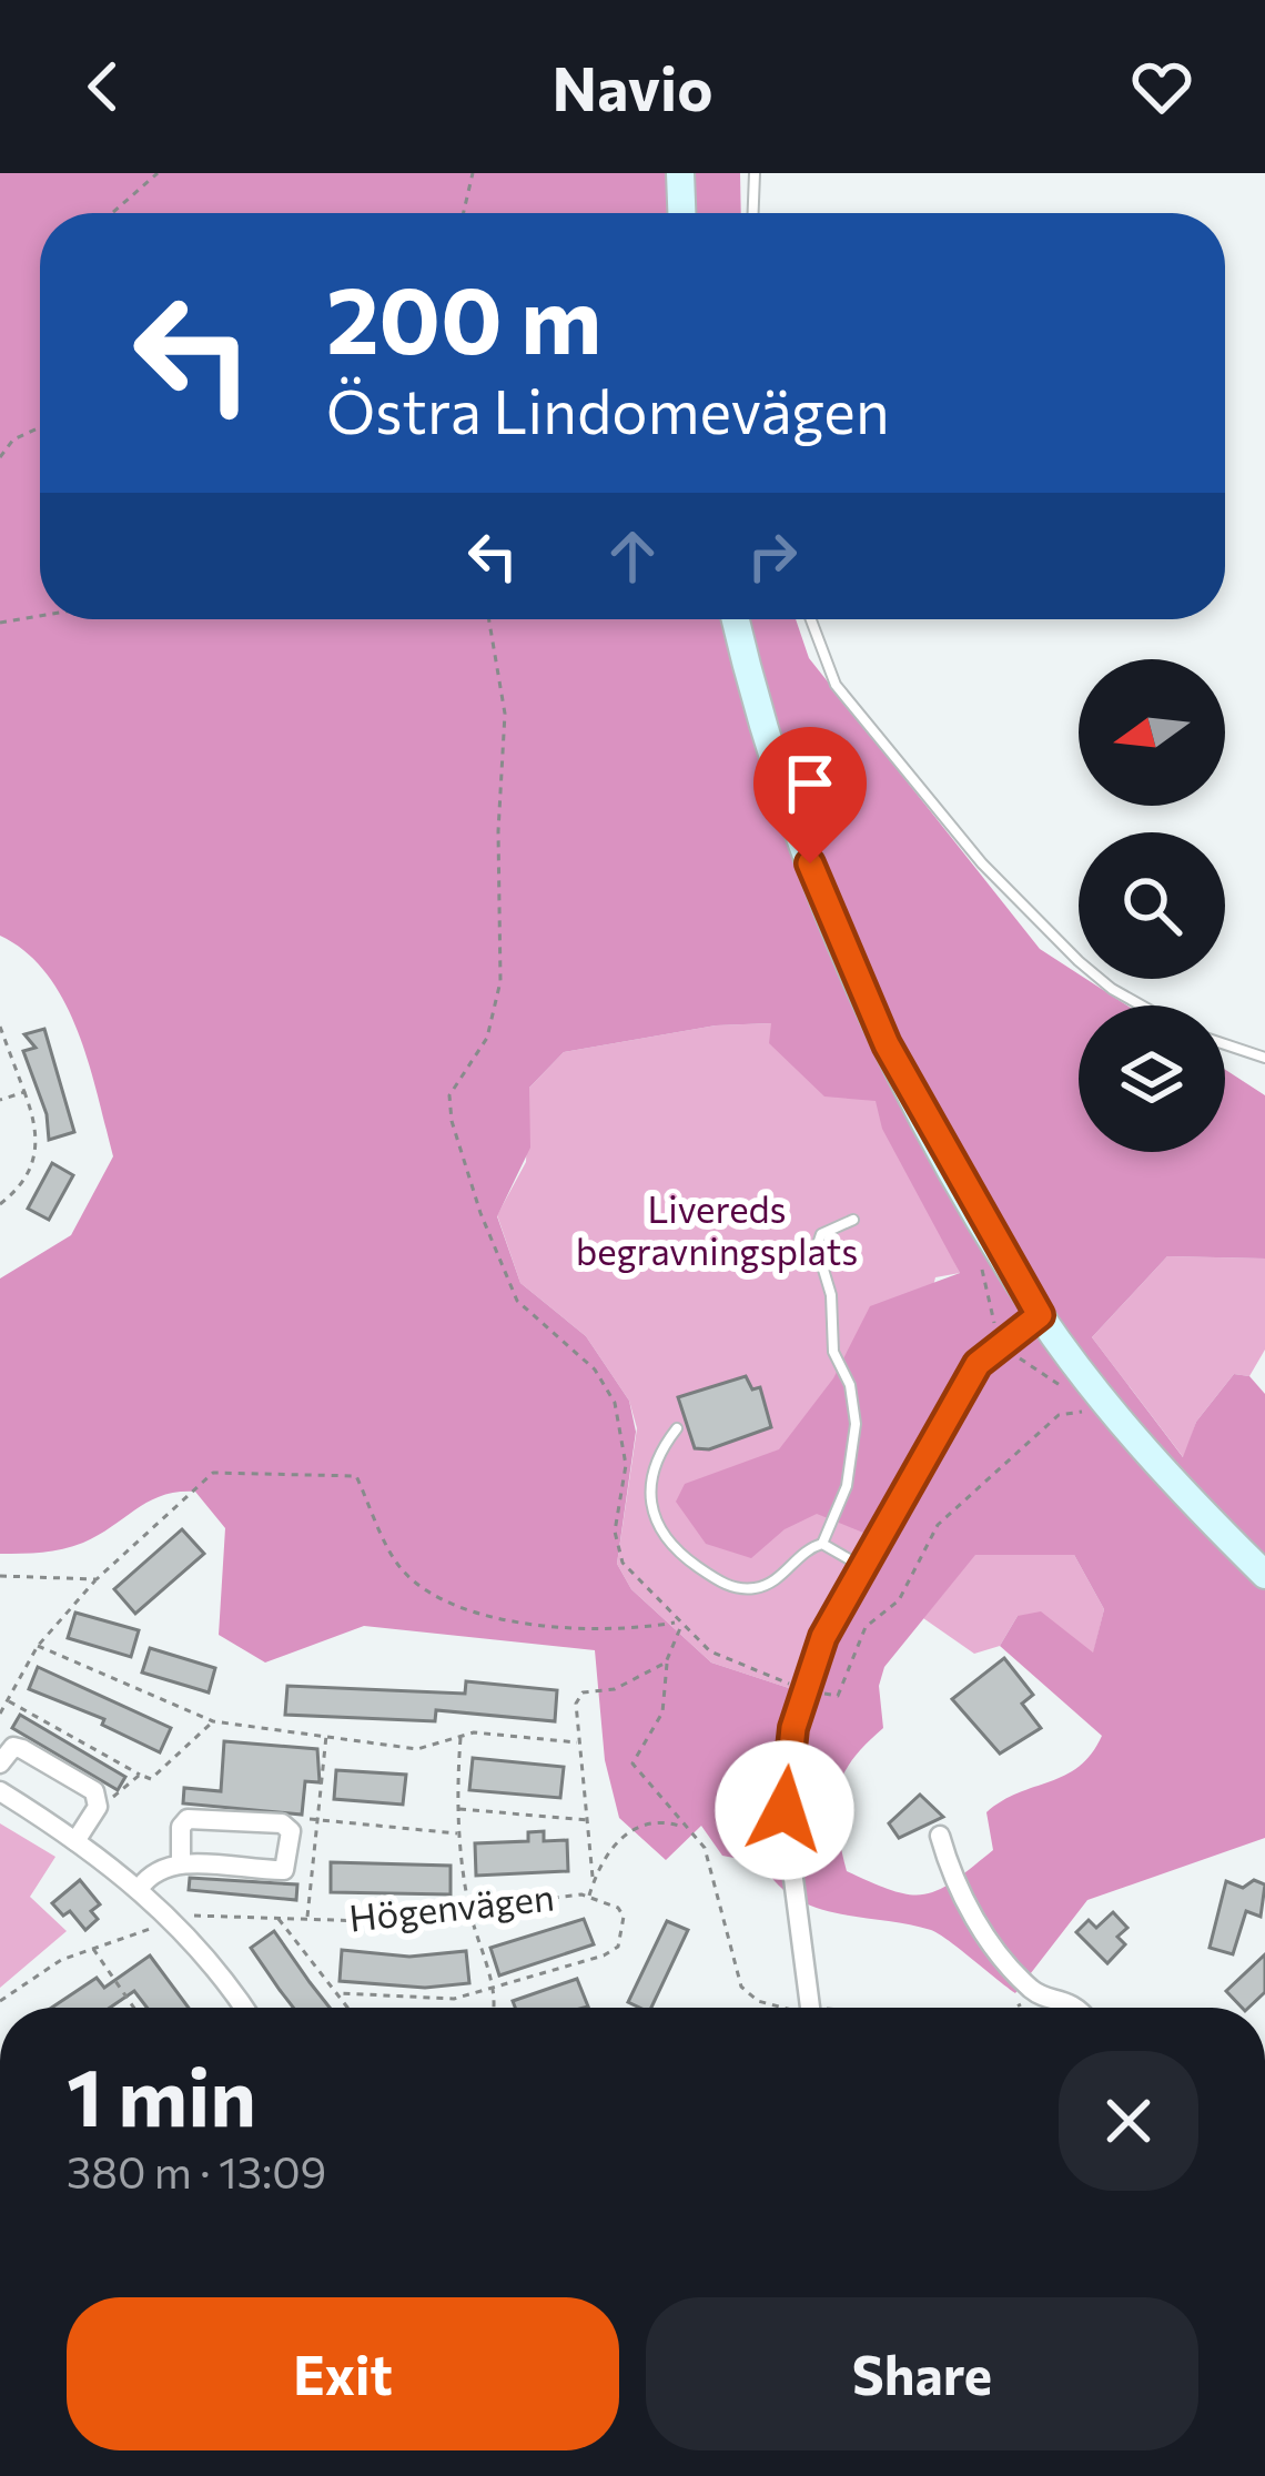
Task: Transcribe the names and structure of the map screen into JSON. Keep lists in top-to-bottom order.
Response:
{
  "streets": {
    "path": ["Högenvägen"]
  },
  "parks": ["Livereds begravningsplats"],
  "north": "left",
  "page": {
    "header": "Navio",
    "turn": ["200 m", "Östra Lindomevägen"],
    "heading": ["1 min", "380 m · 13:09"],
    "buttons": ["Exit", "Share"]
  }
}
